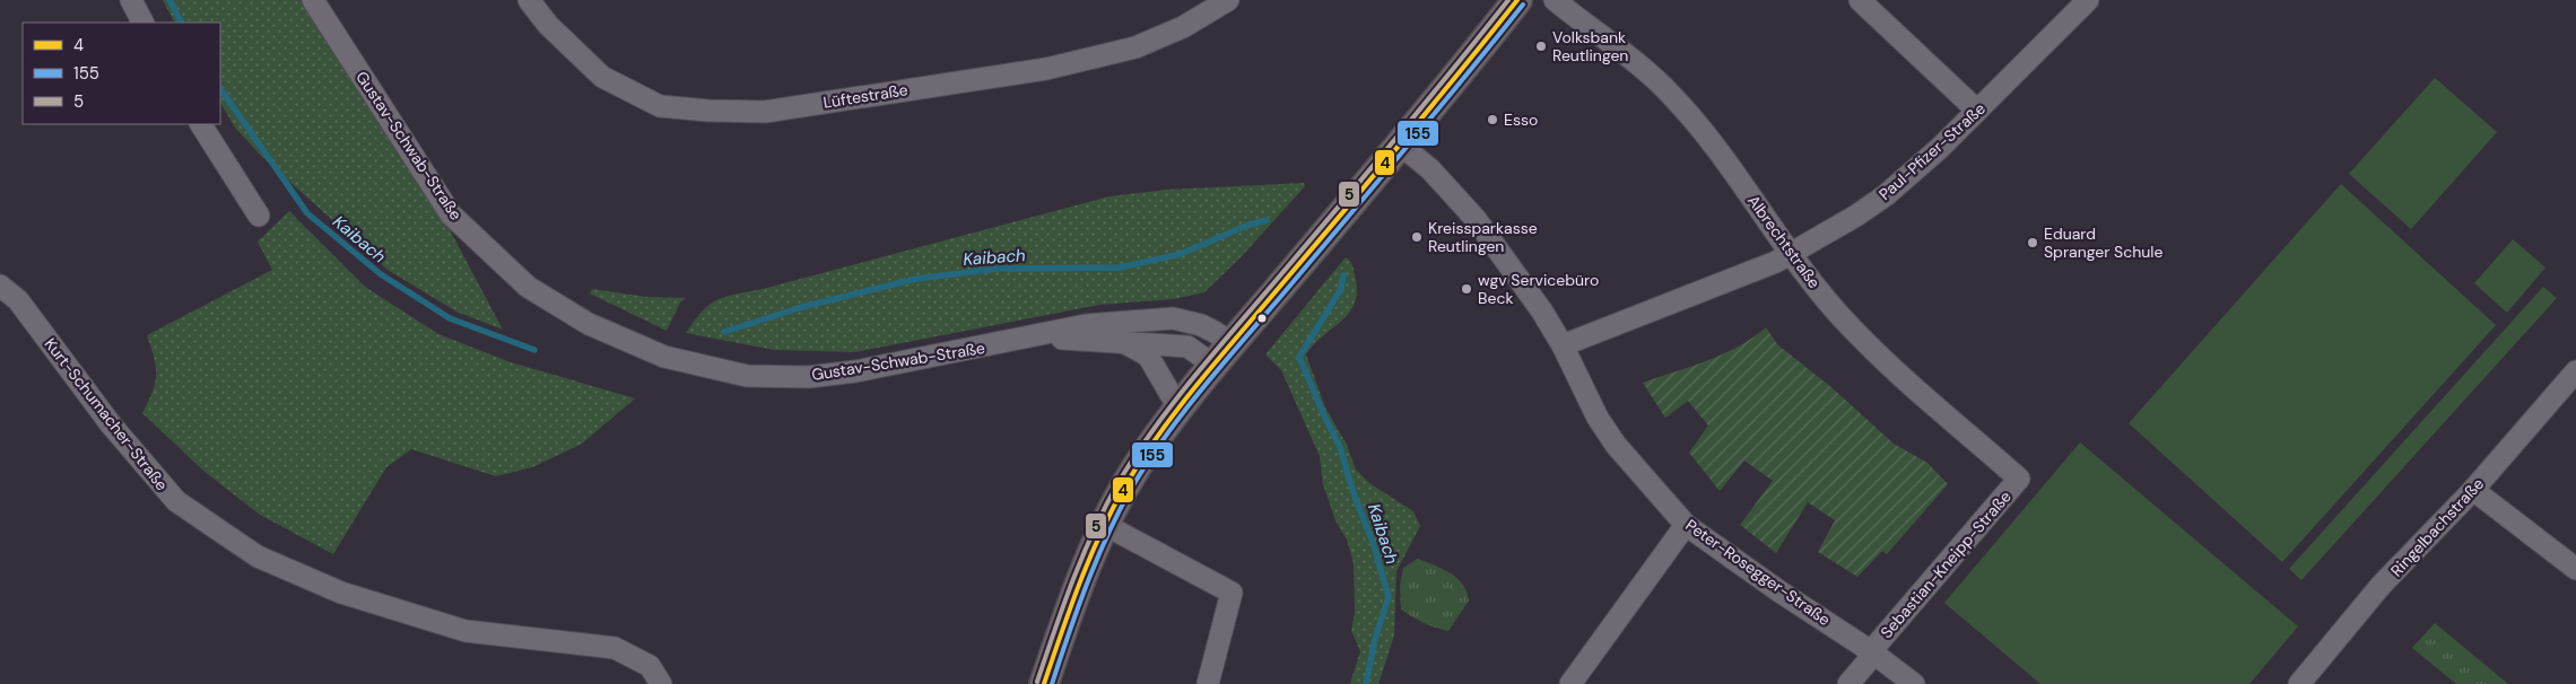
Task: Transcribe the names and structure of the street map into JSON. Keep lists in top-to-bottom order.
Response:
{
  "streets": {
    "street": [
      "Lüftestraße",
      "Gustav-Schwab-Straße",
      "Paul-Pfizer-Straße",
      "Albrechtstraße",
      "Kurt-Schumacher-Straße",
      "Ringelbachstraße",
      "Sebastian-Kneipp-Straße",
      "Peter-Rosegger-Straße"
    ]
  },
  "crossings": [
    ["Paul-Pfizer-Straße", "Albrechtstraße"],
    ["Paul-Pfizer-Straße", "Peter-Rosegger-Straße"],
    ["Albrechtstraße", "Sebastian-Kneipp-Straße"],
    ["Sebastian-Kneipp-Straße", "Peter-Rosegger-Straße"]
  ],
  "water": ["Kaibach"],
  "places": [
    "Volksbank Reutlingen",
    "Esso",
    "Kreissparkasse Reutlingen",
    "Eduard Spranger Schule",
    "wgv Servicebüro Beck"
  ],
  "lines": ["transit line 4", "transit line 5", "transit line 155"],
  "legend": ["4", "155", "5"]
}
